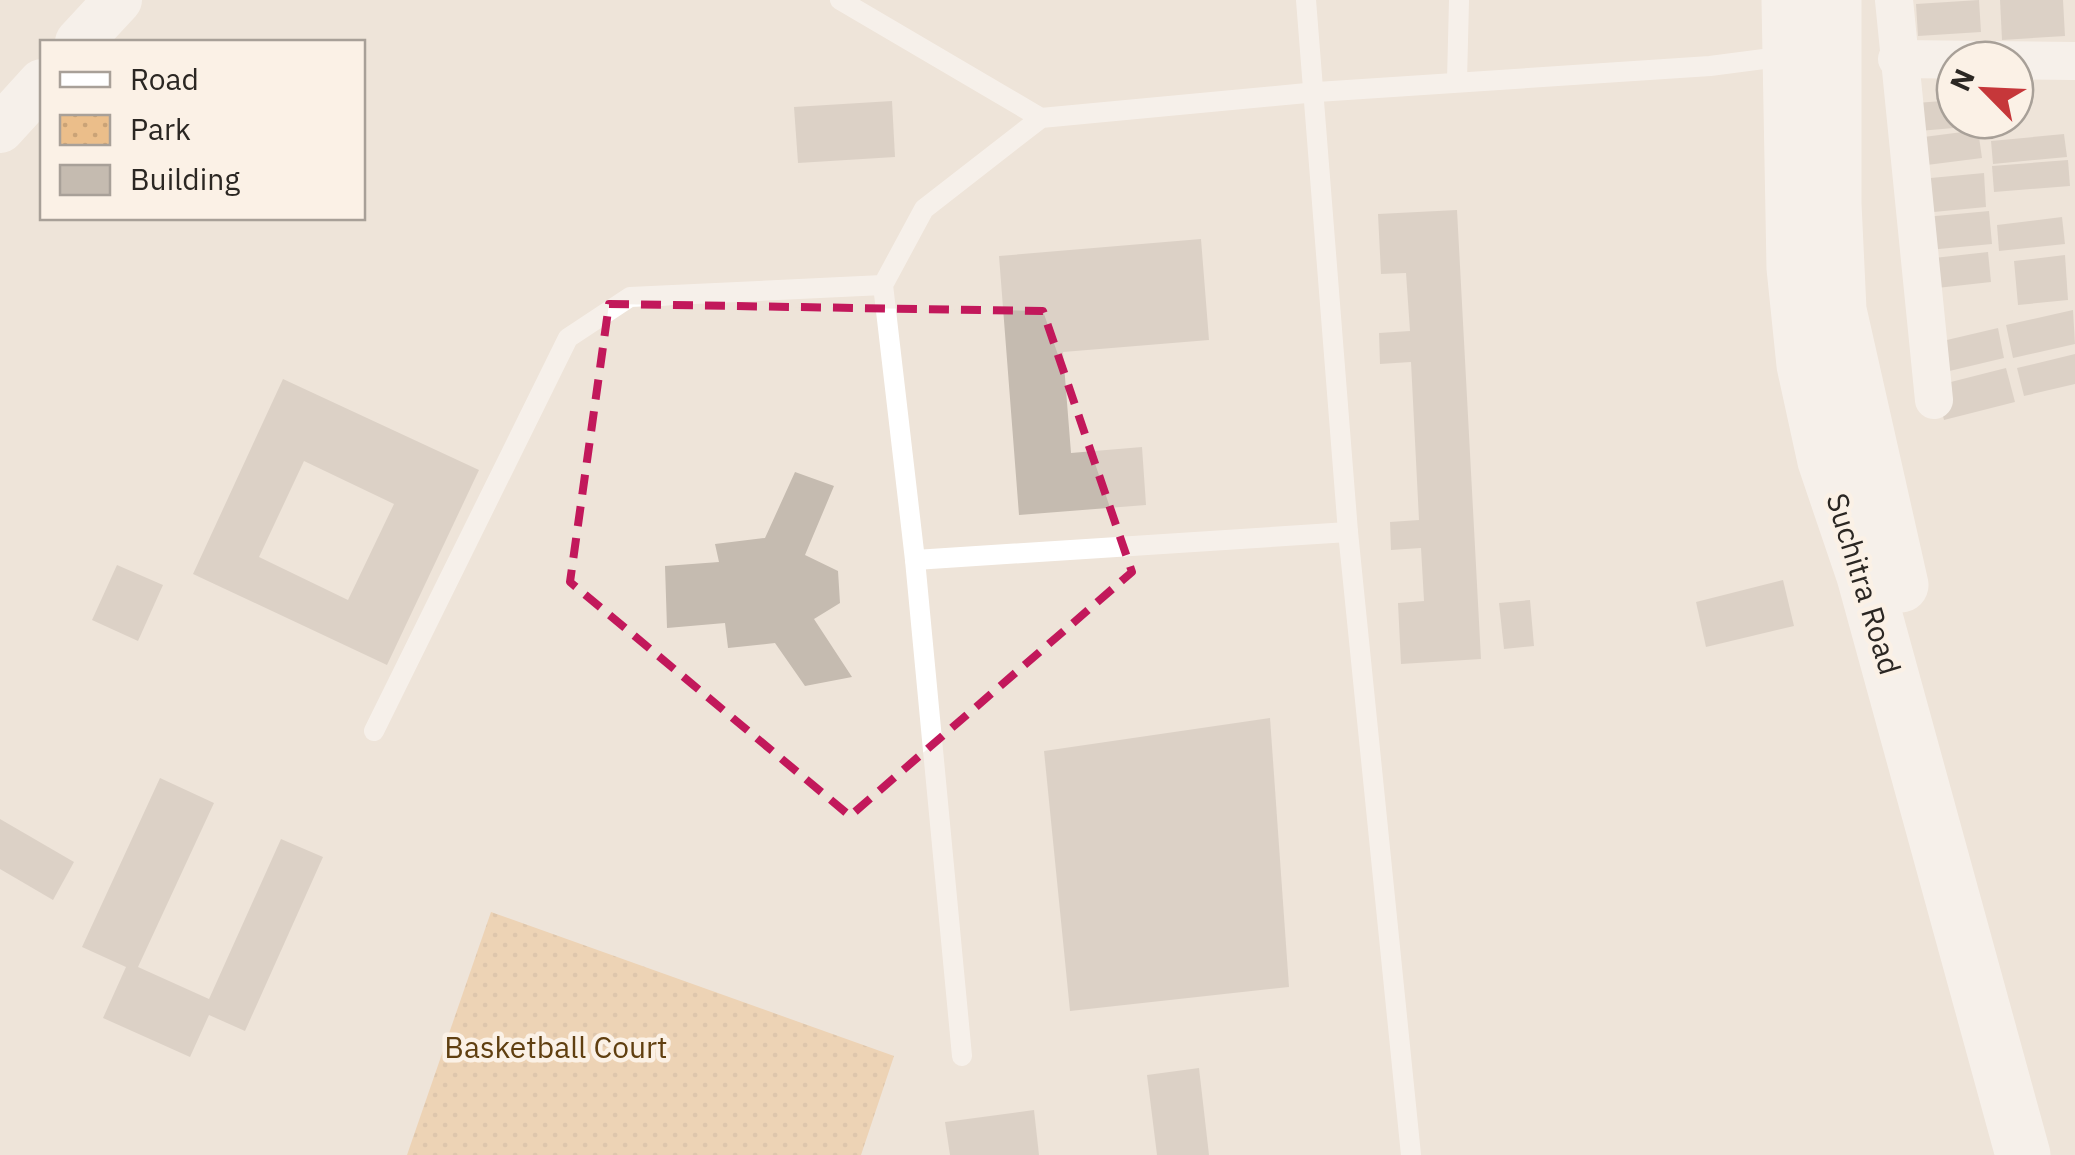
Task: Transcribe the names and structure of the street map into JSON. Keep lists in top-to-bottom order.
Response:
{
  "streets": {
    "main road": ["Suchitra Road"]
  },
  "parks": ["Basketball Court"],
  "legend": ["Road", "Park", "Building"],
  "north": "top left"
}
